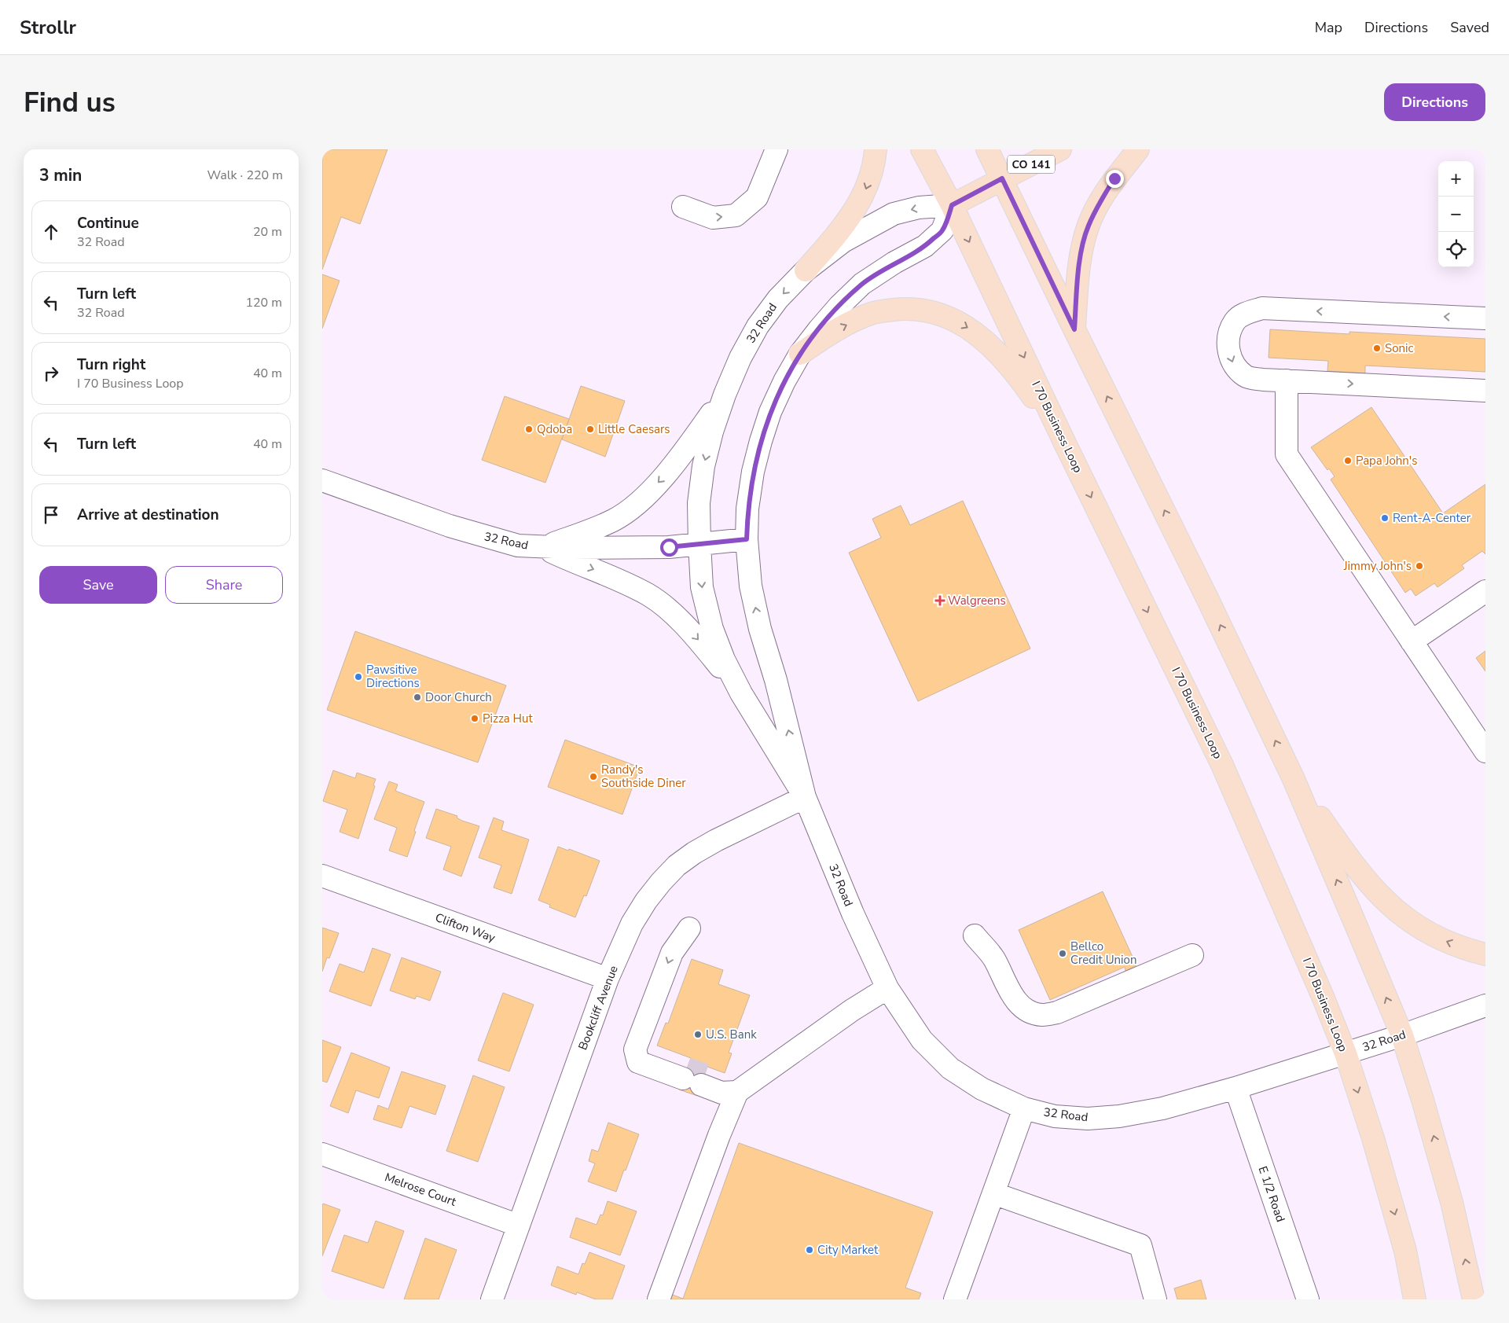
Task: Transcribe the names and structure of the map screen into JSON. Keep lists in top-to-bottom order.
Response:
{
  "streets": {
    "main road": ["CO 141", "32 Road", "I 70 Business Loop"],
    "street": [
      "Clifton Way",
      "Bookcliff Avenue",
      "Melrose Court",
      "E 1/2 Road"
    ]
  },
  "crossings": [
    ["32 Road", "I 70 Business Loop"],
    ["32 Road", "Bookcliff Avenue"],
    ["32 Road", "E 1/2 Road"],
    ["Clifton Way", "Bookcliff Avenue"],
    ["Bookcliff Avenue", "Melrose Court"]
  ],
  "places": {
    "other": [
      "Sonic",
      "Qdoba",
      "Little Caesars",
      "Papa John's",
      "Rent-A-Center",
      "Jimmy John's",
      "Pawsitive Directions",
      "Door Church",
      "Pizza Hut",
      "Randy's Southside Diner",
      "Bellco Credit Union",
      "U.S. Bank",
      "City Market"
    ],
    "health": ["Walgreens"]
  },
  "page": {
    "header": "Strollr",
    "nav": ["Map", "Directions", "Saved"],
    "buttons": [
      "Directions",
      ["Save", "Share"]
    ],
    "title": "Find us",
    "heading": ["3 min", "Walk · 220 m"],
    "map_buttons": ["+", "−"],
    "list": [
      ["Continue", "32 Road", "20 m"],
      ["Turn left", "32 Road", "120 m"],
      ["Turn right", "I 70 Business Loop", "40 m"],
      ["Turn left", "40 m"],
      "Arrive at destination"
    ]
  }
}
